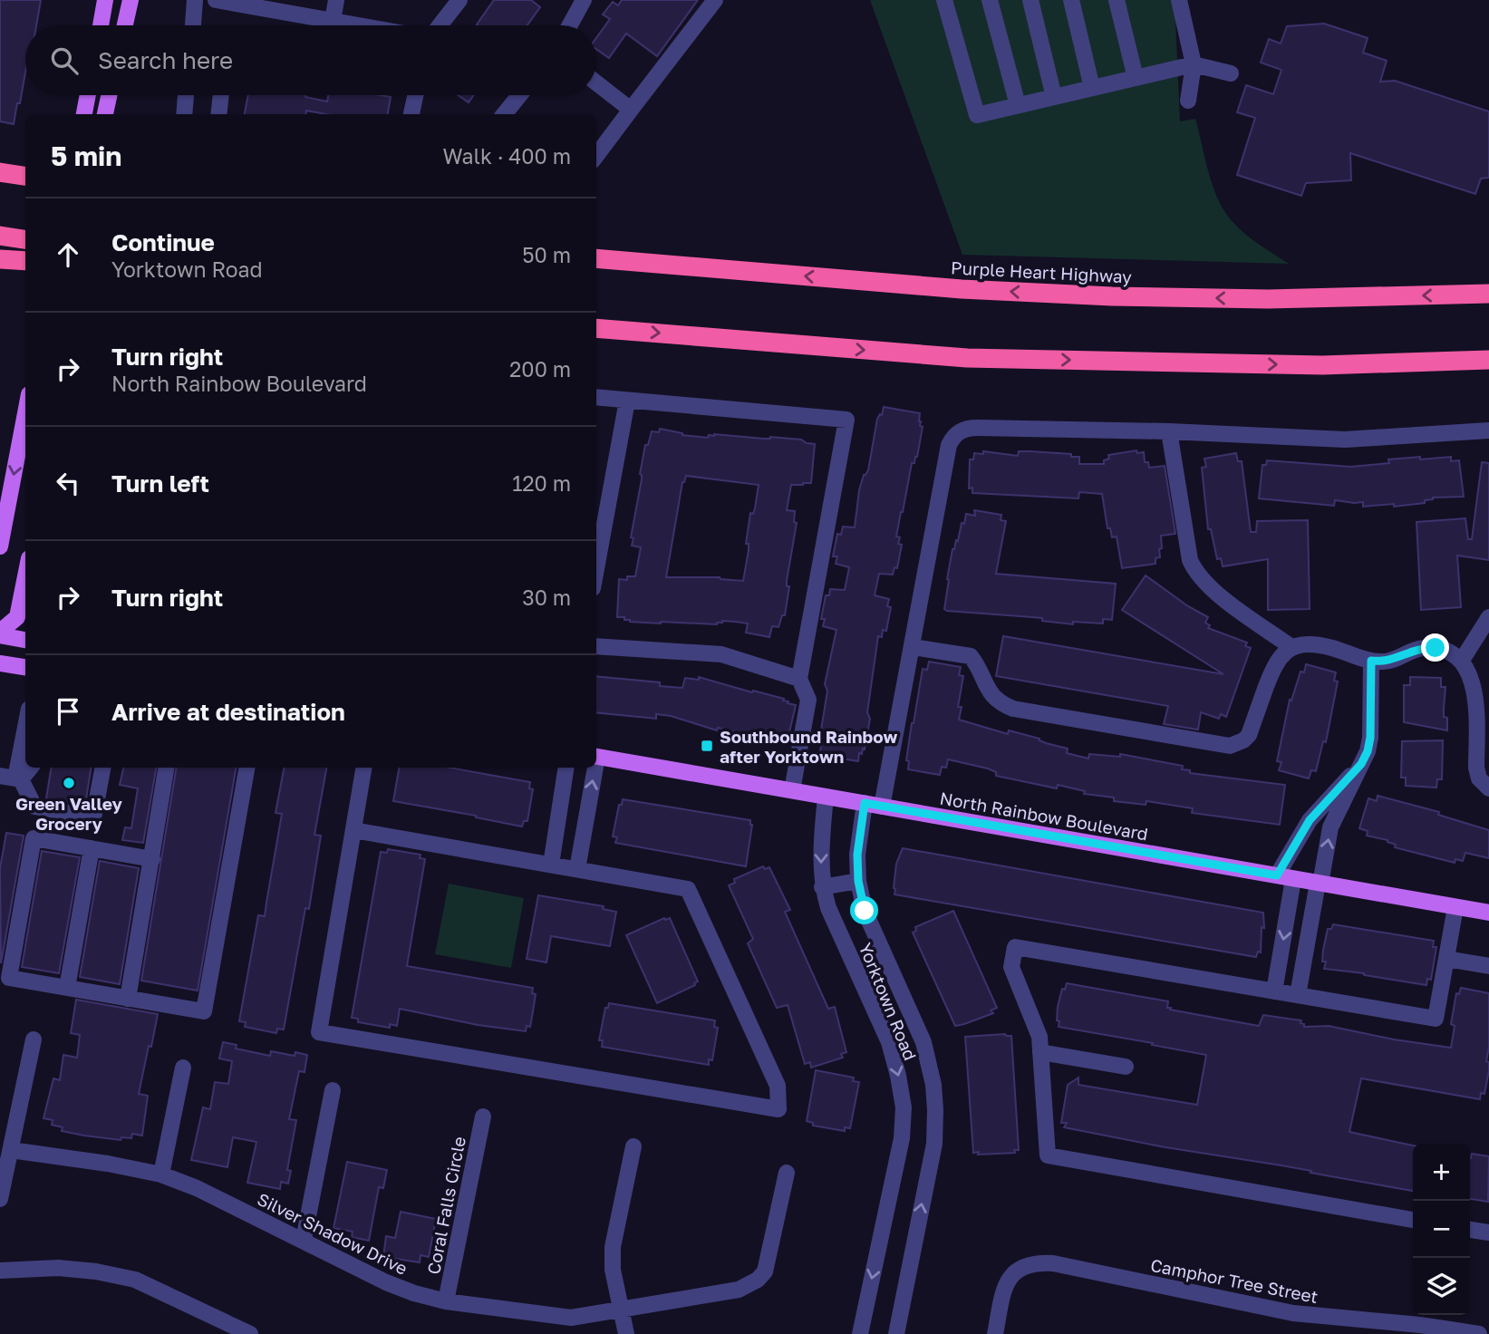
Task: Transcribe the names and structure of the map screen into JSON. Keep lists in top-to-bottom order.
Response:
{
  "streets": {
    "highway": ["Purple Heart Highway"],
    "main road": ["North Rainbow Boulevard"],
    "street": [
      "Yorktown Road",
      "Coral Falls Circle",
      "Silver Shadow Drive",
      "Camphor Tree Street"
    ]
  },
  "crossings": [
    ["North Rainbow Boulevard", "Yorktown Road"],
    ["Coral Falls Circle", "Silver Shadow Drive"]
  ],
  "places": {
    "transit": ["Southbound Rainbow after Yorktown"],
    "other": ["Green Valley Grocery"]
  },
  "page": {
    "search": "Search here",
    "heading": ["5 min", "Walk · 400 m"],
    "list": [
      ["Continue", "Yorktown Road", "50 m"],
      ["Turn right", "North Rainbow Boulevard", "200 m"],
      ["Turn left", "120 m"],
      ["Turn right", "30 m"],
      "Arrive at destination"
    ],
    "map_buttons": ["+", "−"]
  }
}
